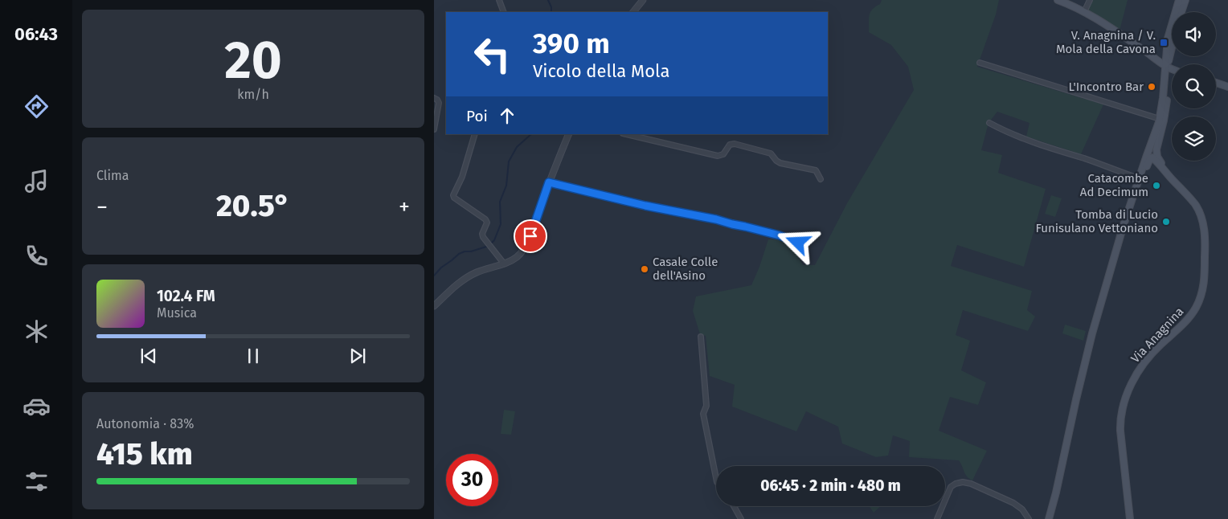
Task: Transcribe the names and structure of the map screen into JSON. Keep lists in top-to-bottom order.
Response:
{
  "streets": {
    "main road": ["Via Anagnina"]
  },
  "places": {
    "transit": ["V. Anagnina / V. Mola della Cavona"],
    "other": [
      "L'Incontro Bar",
      "Catacombe Ad Decimum",
      "Tomba di Lucio Funisulano Vettoniano",
      "Casale Colle dell'Asino"
    ]
  },
  "page": {
    "tabs": "06:43",
    "tile": [
      ["20", "km/h"],
      "Clima",
      ["Autonomia · 83%", "415 km"]
    ],
    "turn": ["390 m", "Vicolo della Mola"],
    "then": "Poi",
    "heat": ["−", "20.5°", "+"],
    "song": ["102.4 FM", "Musica"],
    "limit": "30",
    "trip": "06:45 · 2 min · 480 m"
  }
}
